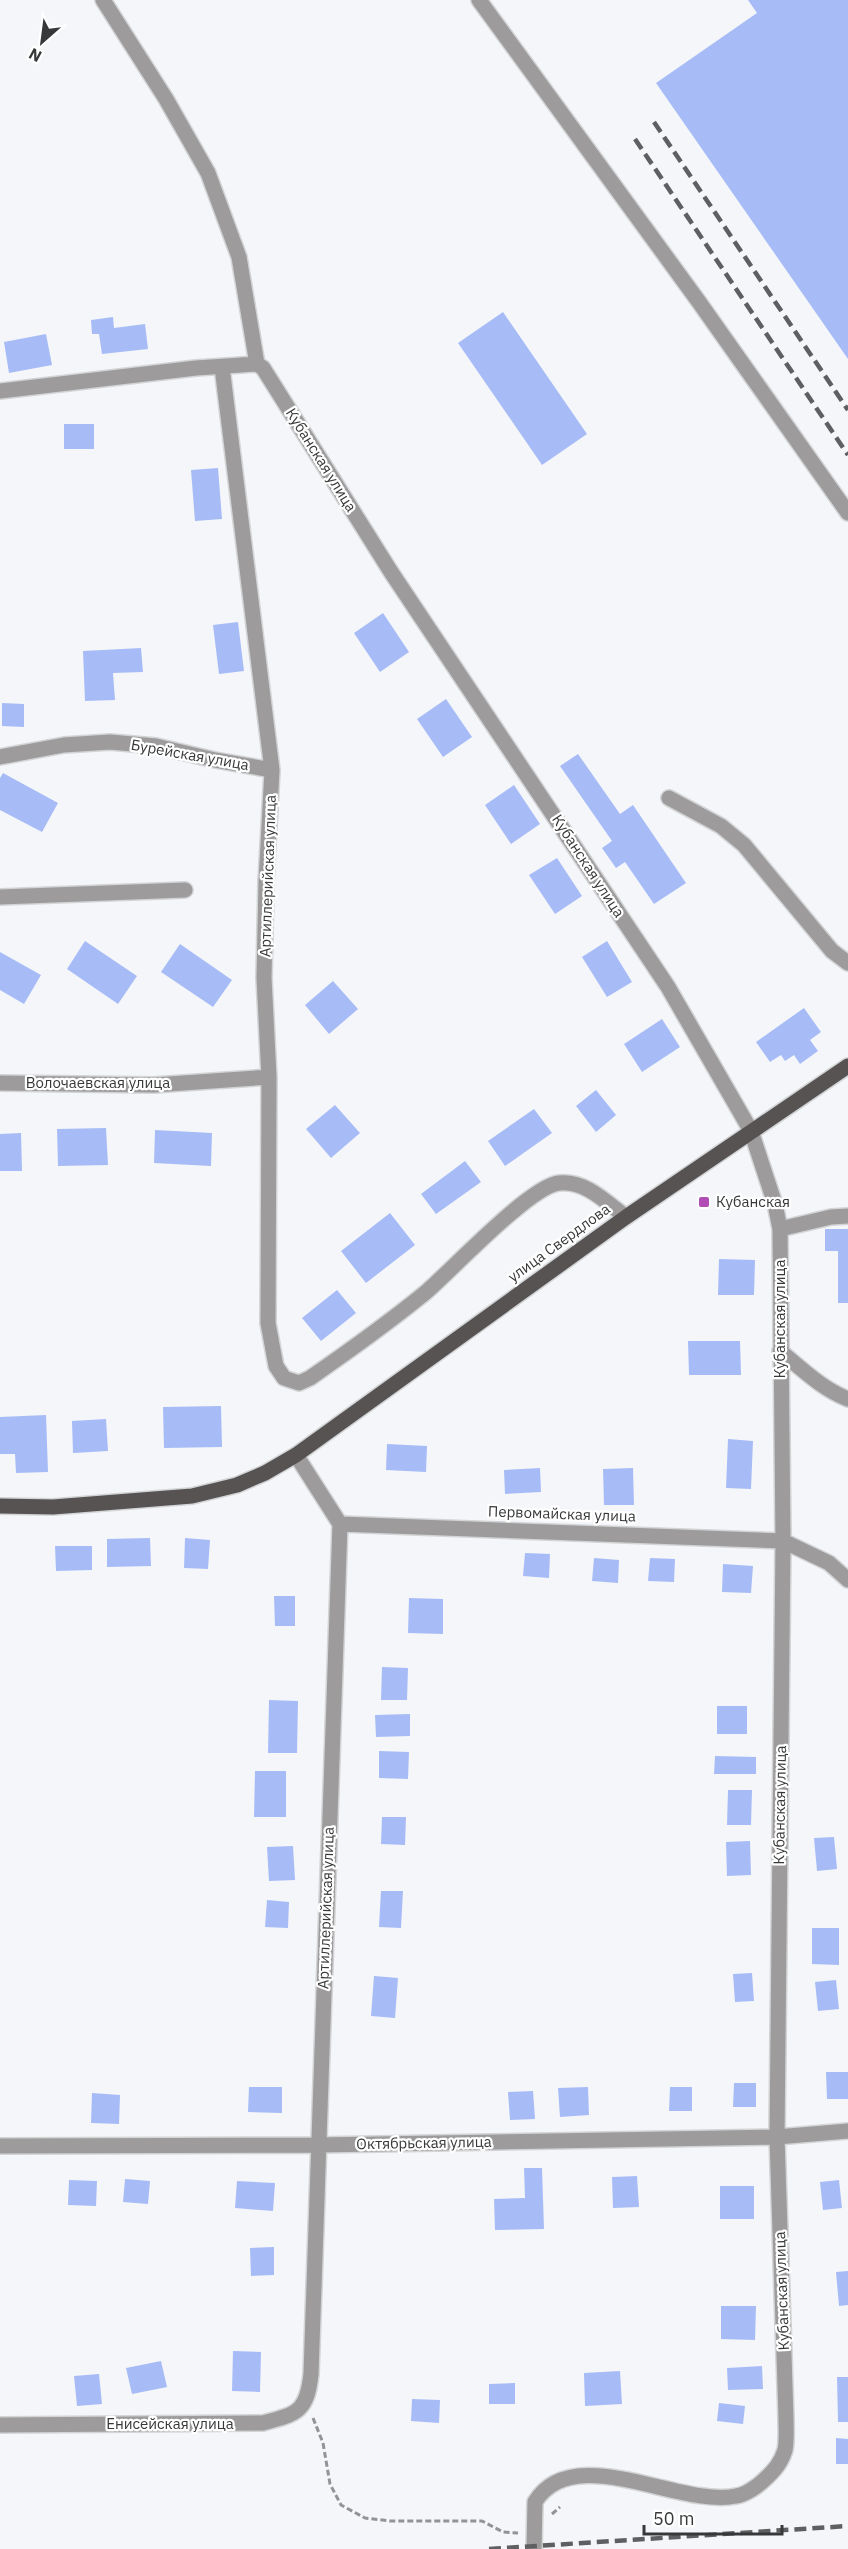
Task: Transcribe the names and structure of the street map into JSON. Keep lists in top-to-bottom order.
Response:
{
  "streets": {
    "main road": ["улица Свердлова"],
    "street": [
      "Кубанская улица",
      "Бурейская улица",
      "Артиллерийская улица",
      "Волочаевская улица",
      "Первомайская улица",
      "Октябрьская улица",
      "Енисейская улица"
    ]
  },
  "crossings": [
    ["Кубанская улица", "улица Свердлова"],
    ["Кубанская улица", "Первомайская улица"],
    ["Кубанская улица", "Октябрьская улица"],
    ["Бурейская улица", "Артиллерийская улица"],
    ["Артиллерийская улица", "Волочаевская улица"],
    ["Артиллерийская улица", "улица Свердлова"],
    ["Артиллерийская улица", "Первомайская улица"],
    ["Артиллерийская улица", "Октябрьская улица"],
    ["Артиллерийская улица", "Енисейская улица"]
  ],
  "places": {
    "transit": ["Кубанская"]
  },
  "scale_bar": "50 m",
  "north": "bottom left"
}
